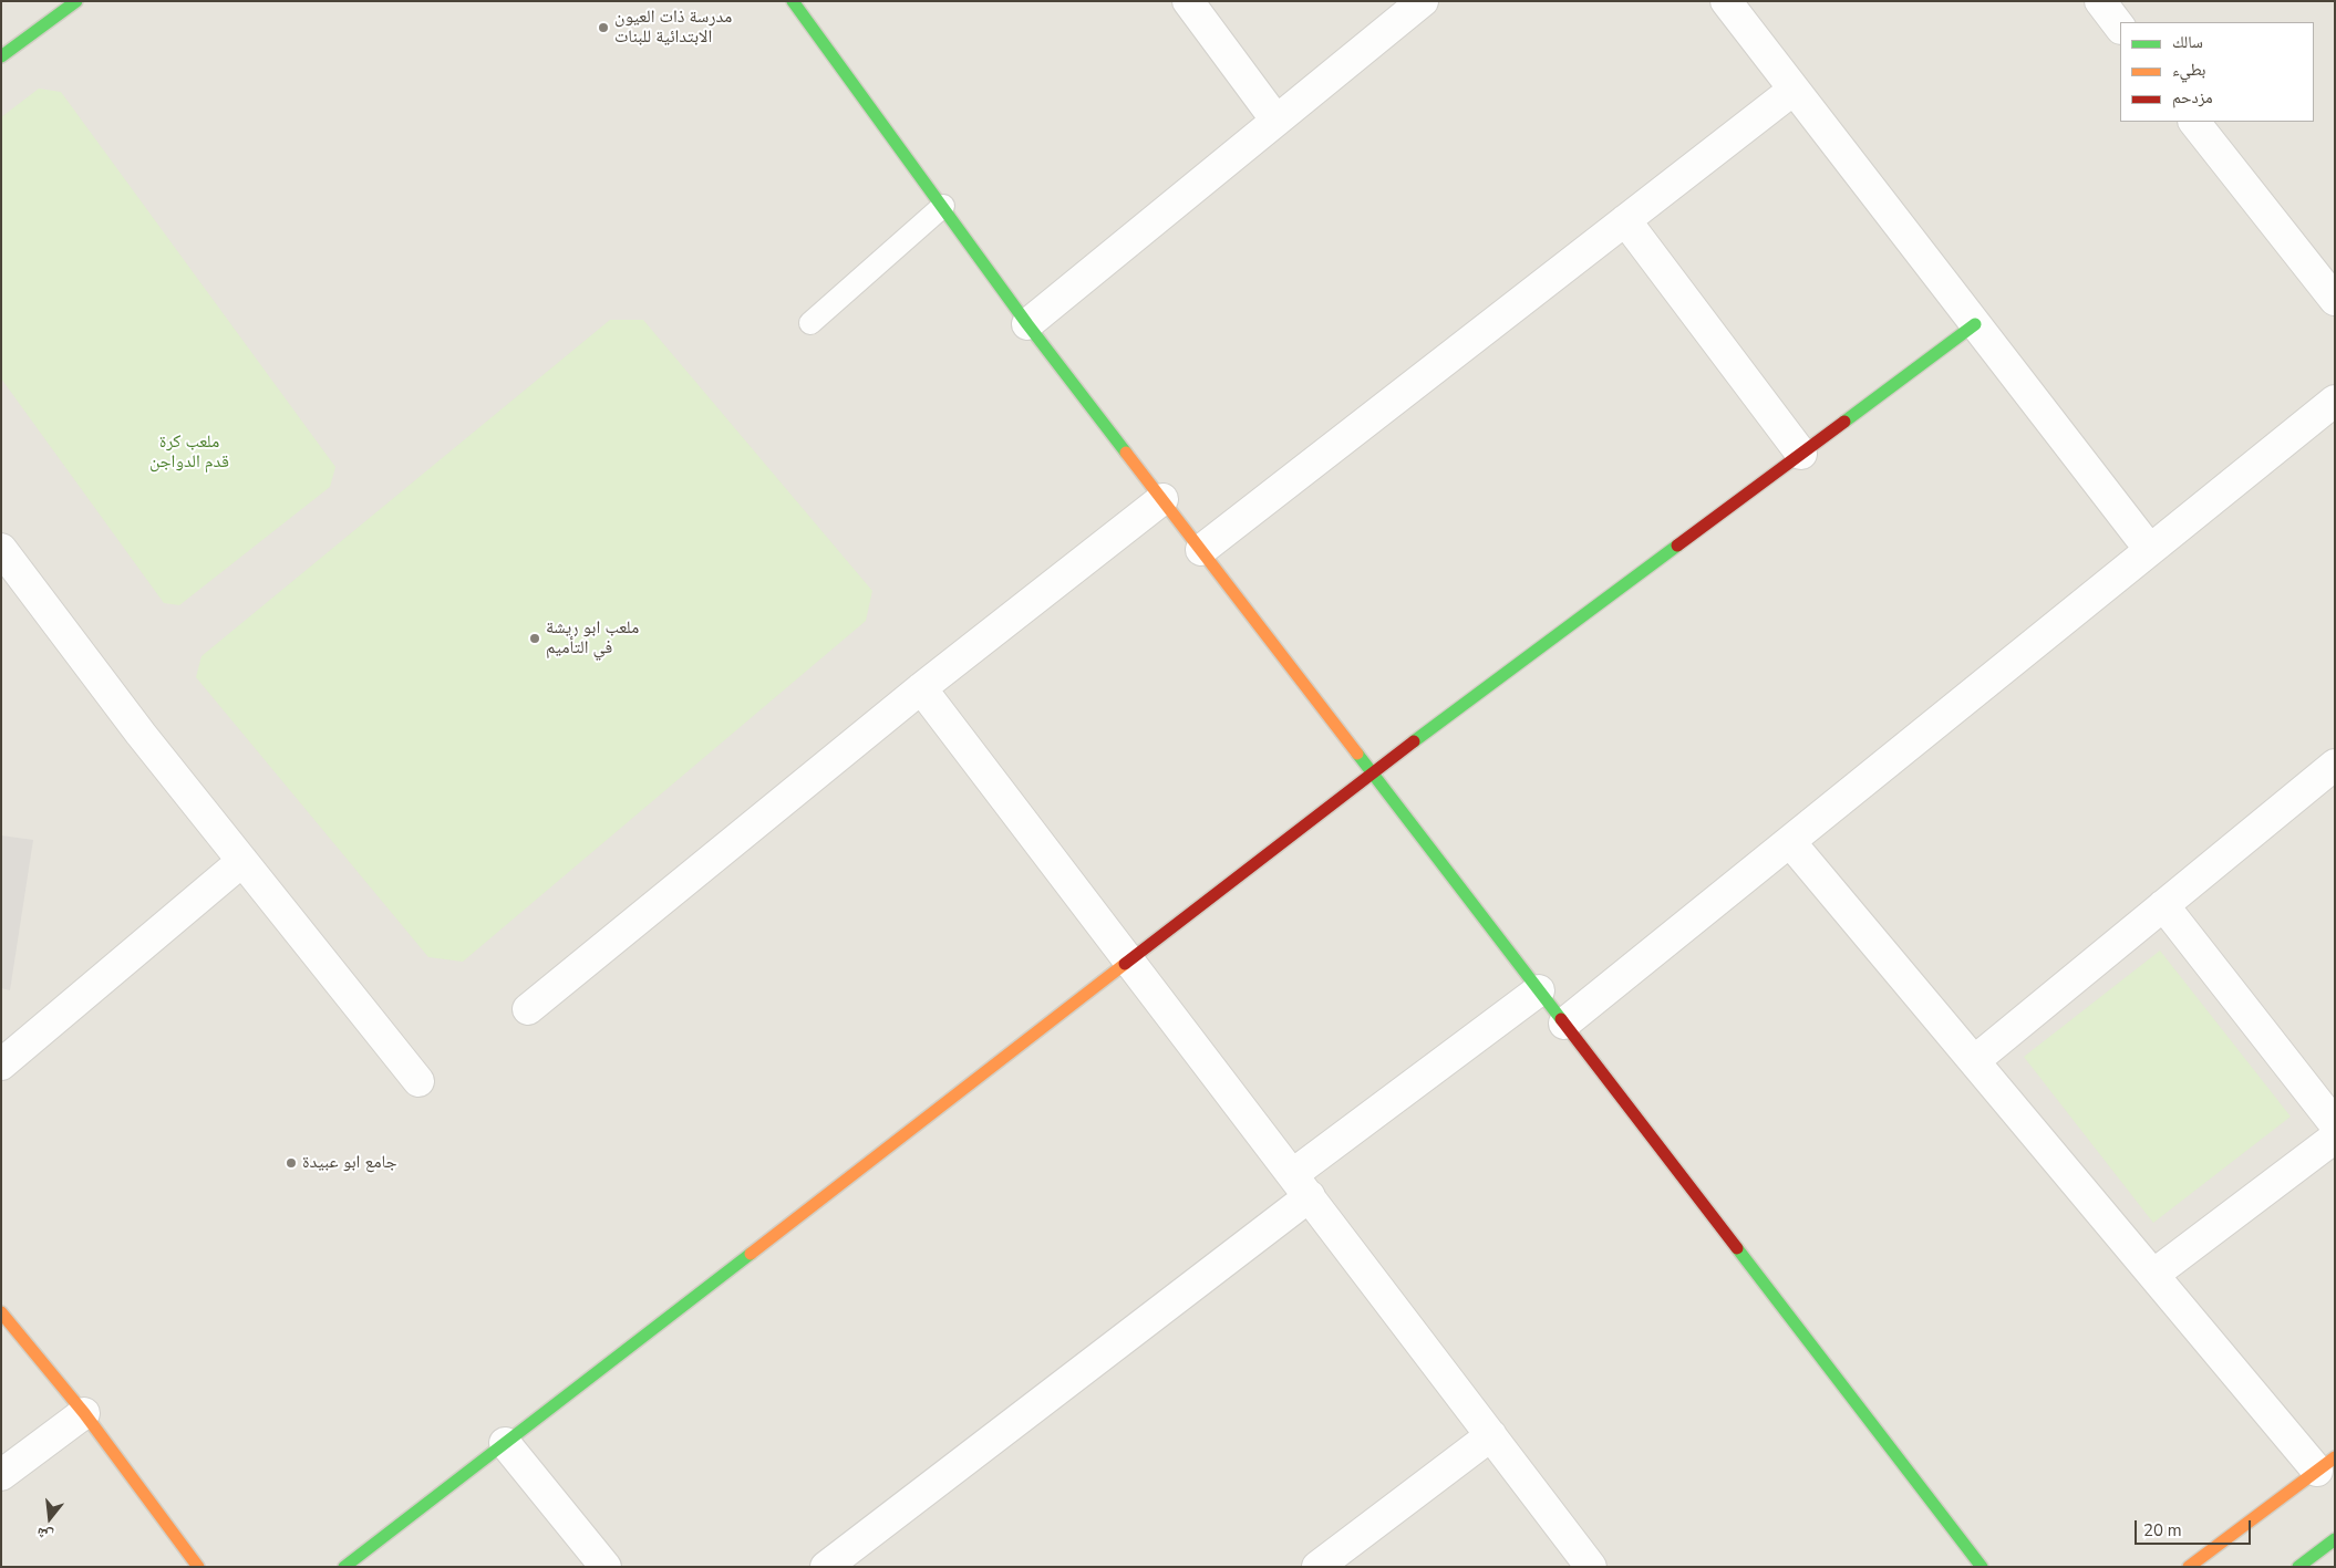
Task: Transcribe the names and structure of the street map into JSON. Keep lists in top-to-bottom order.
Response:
{
  "parks": ["ملعب كرة قدم الدواجن"],
  "places": ["مدرسة ذات العيون الابتدائية للبنات", "ملعب ابو ريشة في التأميم", "جامع ابو عبيدة"],
  "legend": ["سالك", "بطيء", "مزدحم"],
  "scale_bar": "20 m",
  "north": "bottom"
}
